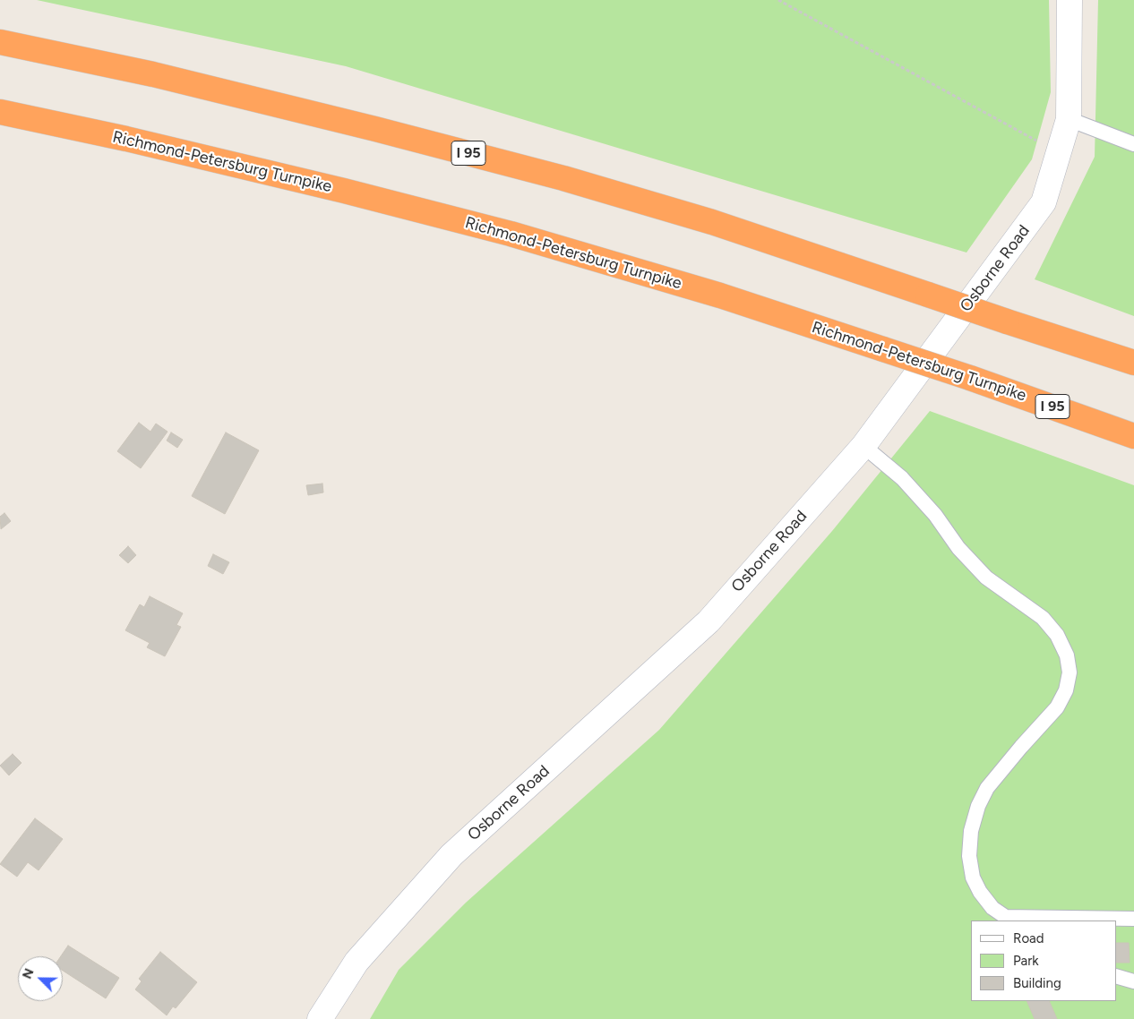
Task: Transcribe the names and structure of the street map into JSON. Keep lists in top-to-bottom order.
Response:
{
  "streets": {
    "highway": ["I 95", "Richmond-Petersburg Turnpike"],
    "street": ["Osborne Road"]
  },
  "legend": ["Road", "Park", "Building"],
  "north": "top left"
}
